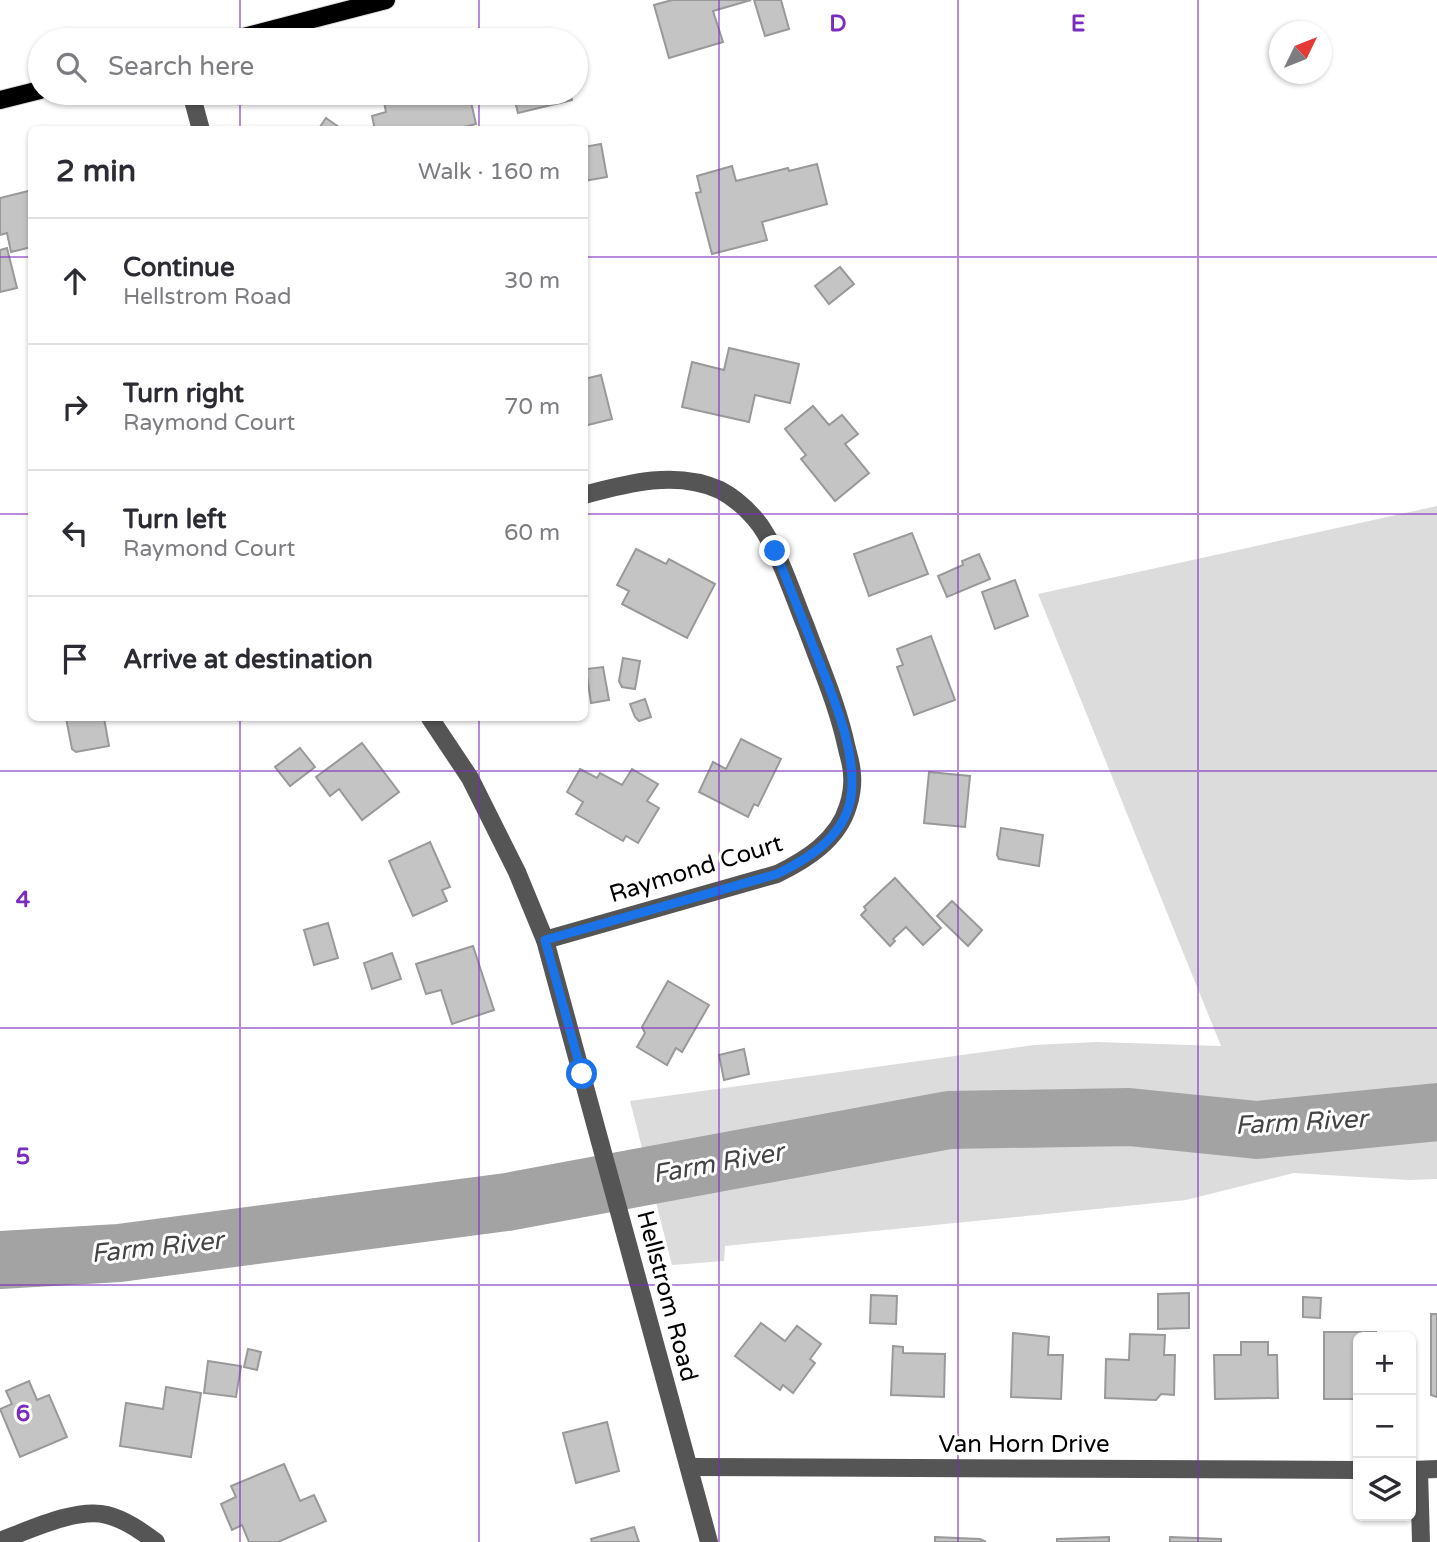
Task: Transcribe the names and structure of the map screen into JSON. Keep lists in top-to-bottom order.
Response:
{
  "streets": {
    "street": ["Raymond Court", "Hellstrom Road", "Van Horn Drive"]
  },
  "crossings": [
    ["Raymond Court", "Hellstrom Road"],
    ["Hellstrom Road", "Van Horn Drive"]
  ],
  "water": ["Farm River"],
  "north": "top right",
  "page": {
    "search": "Search here",
    "heading": ["2 min", "Walk · 160 m"],
    "list": [
      ["Continue", "Hellstrom Road", "30 m"],
      ["Turn right", "Raymond Court", "70 m"],
      ["Turn left", "Raymond Court", "60 m"],
      "Arrive at destination"
    ],
    "map_buttons": ["+", "−"]
  },
  "grid": {
    "columns": ["D", "E"],
    "rows": ["4", "5", "6"]
  }
}
